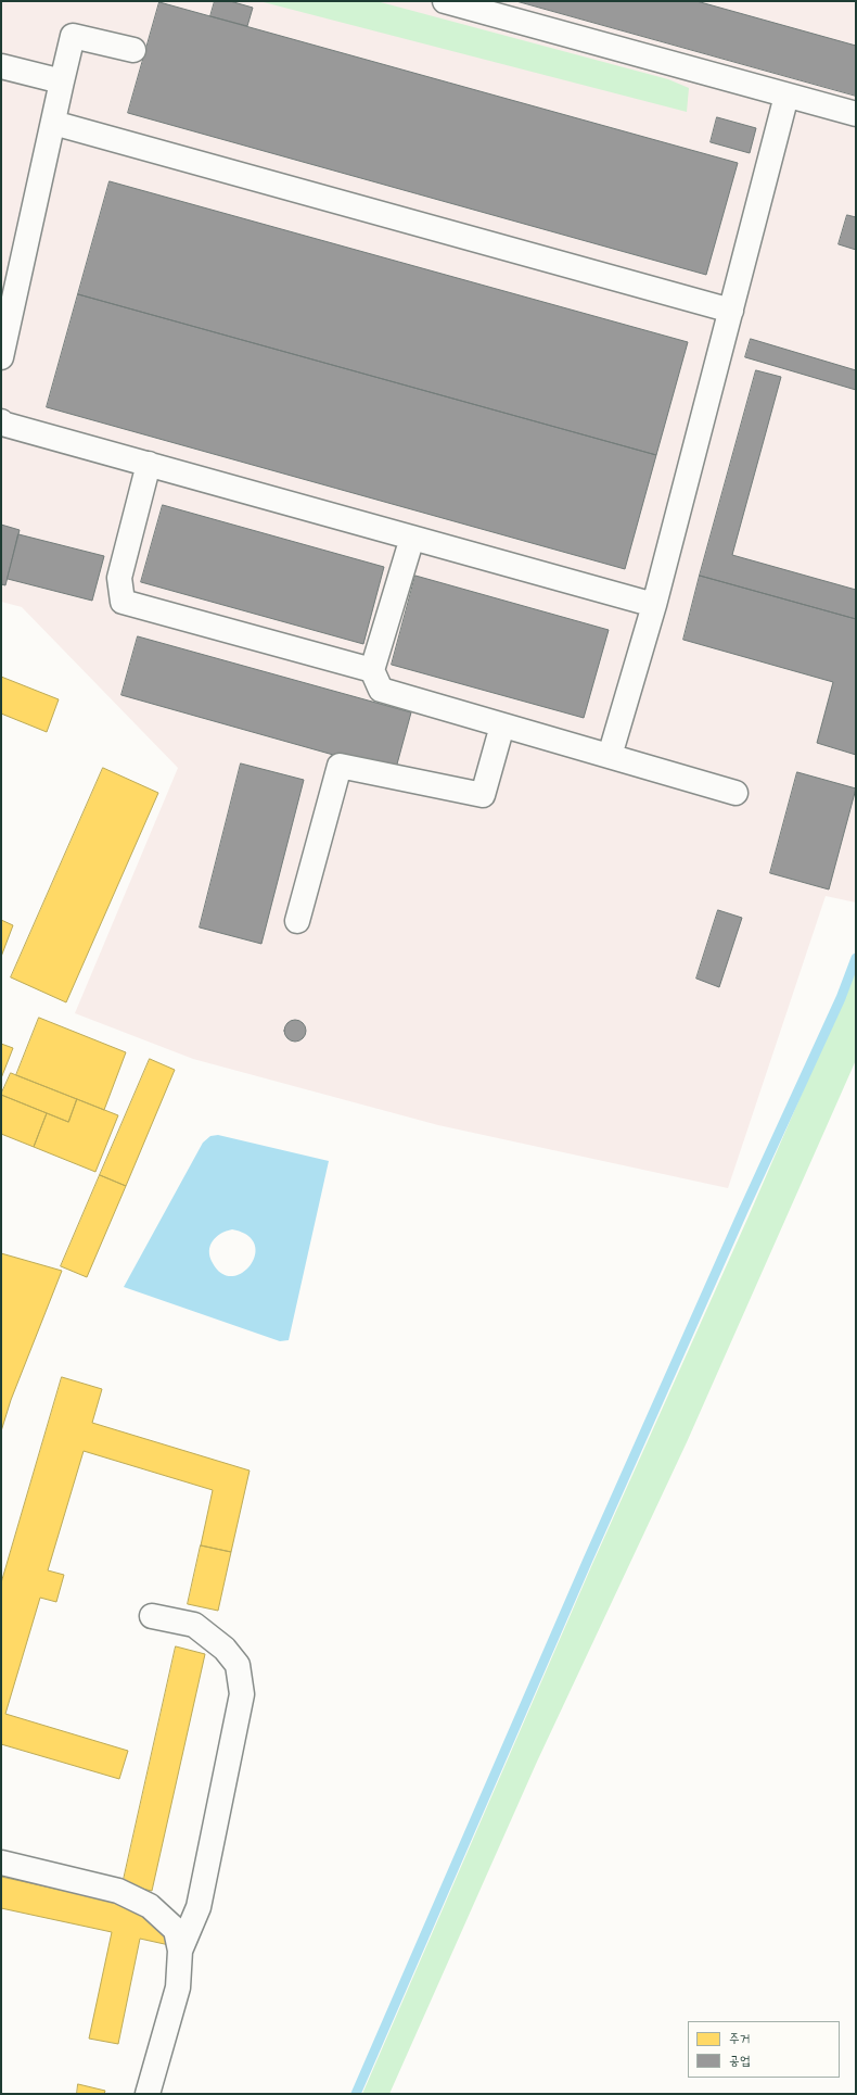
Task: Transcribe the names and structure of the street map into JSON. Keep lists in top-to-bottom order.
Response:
{
  "legend": ["주거", "공업"]
}
